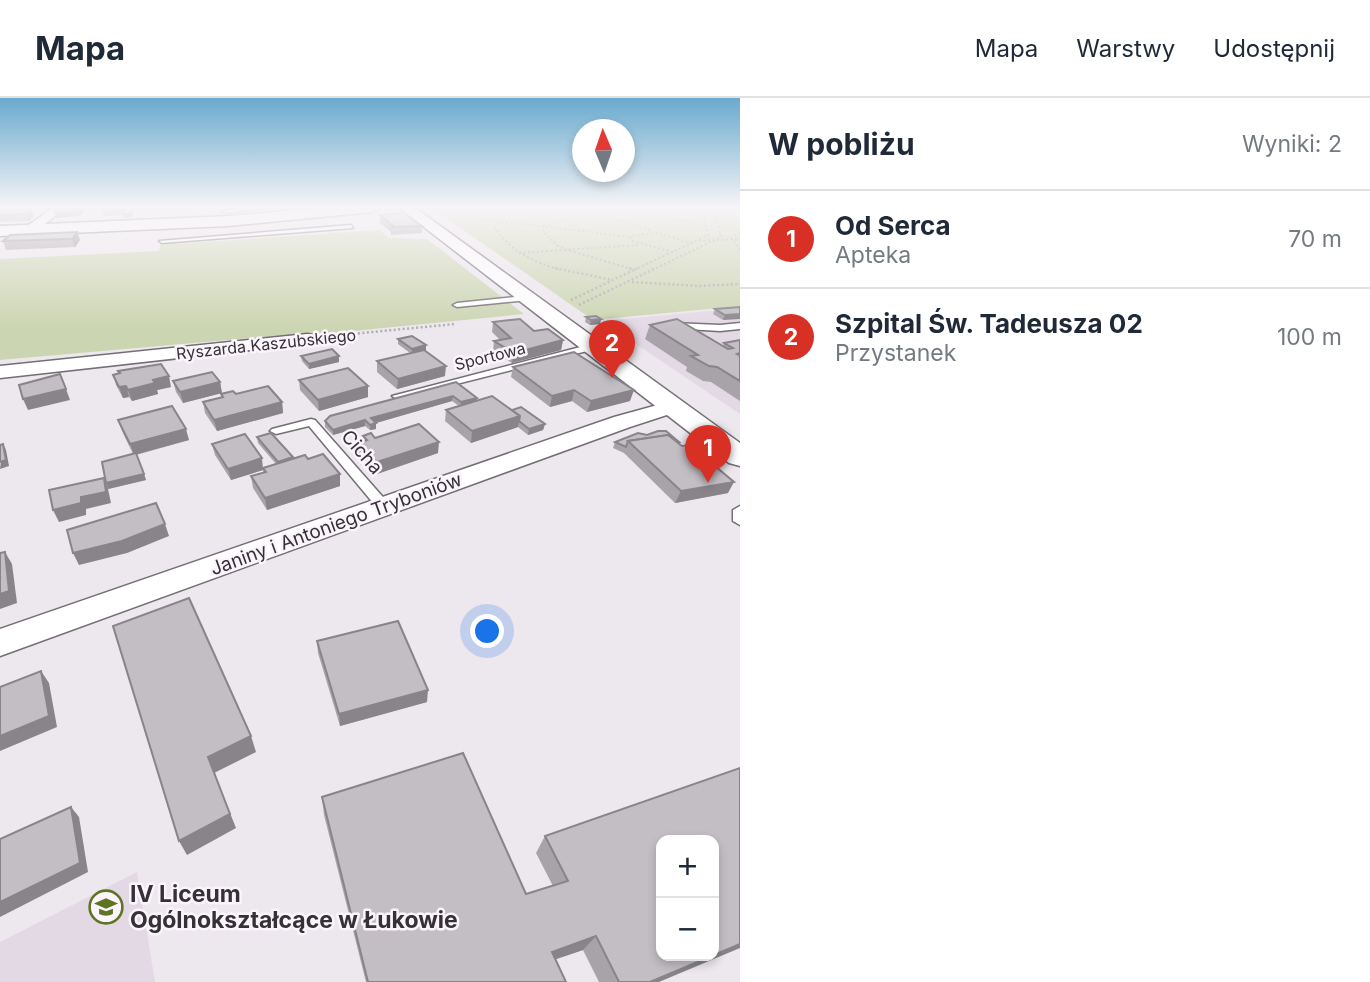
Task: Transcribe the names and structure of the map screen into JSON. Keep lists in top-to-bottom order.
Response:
{
  "streets": {
    "street": ["Ryszarda Kaszubskiego", "Janiny i Antoniego Tryboniów"],
    "lane": ["Sportowa", "Cicha"]
  },
  "crossings": [
    ["Cicha", "Janiny i Antoniego Tryboniów"]
  ],
  "places": {
    "school or university": ["IV Liceum Ogólnokształcące w Łukowie"]
  },
  "north": "top",
  "page": {
    "header": "Mapa",
    "nav": ["Mapa", "Warstwy", "Udostępnij"],
    "heading": ["W pobliżu", "Wyniki: 2"],
    "list": [
      {
        "mark": "1",
        "name": "Od Serca",
        "note": "Apteka",
        "value": "70 m"
      },
      {
        "mark": "2",
        "name": "Szpital Św. Tadeusza 02",
        "note": "Przystanek",
        "value": "100 m"
      }
    ],
    "pins": ["2", "1"],
    "map_buttons": ["+", "−"]
  }
}
